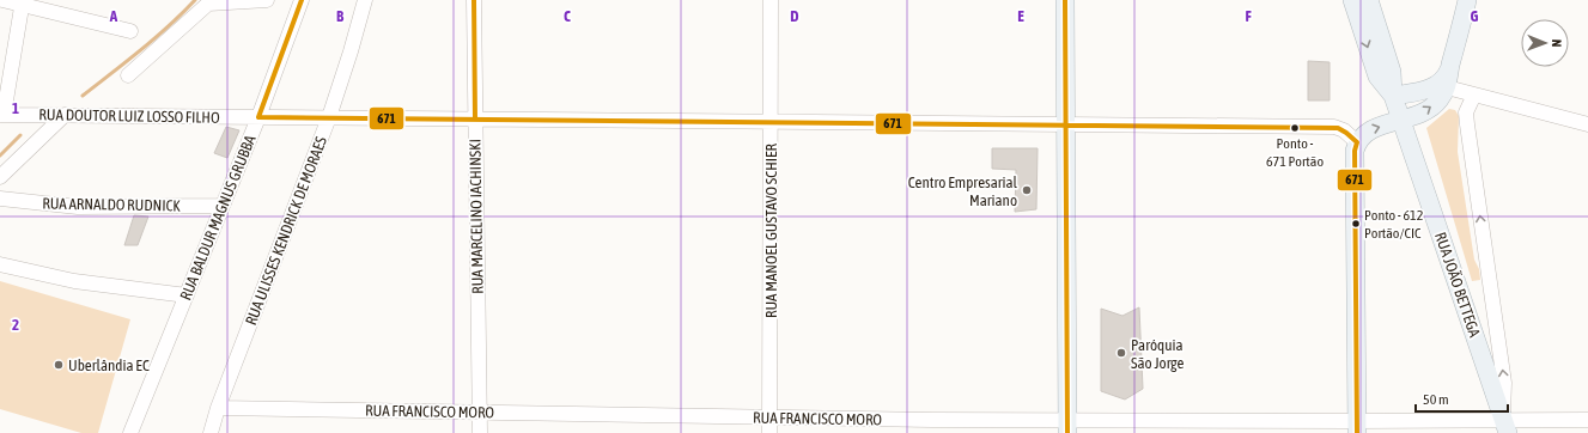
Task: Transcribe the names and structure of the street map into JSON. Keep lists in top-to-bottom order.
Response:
{
  "streets": {
    "main road": ["RUA JOÃO BETTEGA"],
    "street": [
      "RUA DOUTOR LUIZ LOSSO FILHO",
      "RUA ARNALDO RUDNICK",
      "RUA MARCELINO IACHINSKI",
      "RUA BALDUR MAGNUS GRUBBA",
      "RUA ULISSES KENDRICK DE MORAES",
      "RUA MANOEL GUSTAVO SCHIER",
      "RUA FRANCISCO MORO"
    ]
  },
  "crossings": [
    ["RUA DOUTOR LUIZ LOSSO FILHO", "RUA MARCELINO IACHINSKI"],
    ["RUA DOUTOR LUIZ LOSSO FILHO", "RUA BALDUR MAGNUS GRUBBA"],
    ["RUA DOUTOR LUIZ LOSSO FILHO", "RUA ULISSES KENDRICK DE MORAES"],
    ["RUA DOUTOR LUIZ LOSSO FILHO", "RUA MANOEL GUSTAVO SCHIER"],
    ["RUA ARNALDO RUDNICK", "RUA BALDUR MAGNUS GRUBBA"],
    ["RUA MARCELINO IACHINSKI", "RUA FRANCISCO MORO"],
    ["RUA ULISSES KENDRICK DE MORAES", "RUA FRANCISCO MORO"],
    ["RUA MANOEL GUSTAVO SCHIER", "RUA FRANCISCO MORO"],
    ["RUA JOÃO BETTEGA", "RUA FRANCISCO MORO"]
  ],
  "places": [
    "Ponto - 671 Portão",
    "Centro Empresarial Mariano",
    "Ponto - 612 Portão/CIC",
    "Paróquia São Jorge",
    "Uberlândia EC"
  ],
  "lines": ["transit line 671"],
  "scale_bar": "50 m",
  "north": "right",
  "grid": {
    "columns": [
      "A",
      "B",
      "C",
      "D",
      "E",
      "F",
      "G"
    ],
    "rows": ["1", "2"]
  }
}
